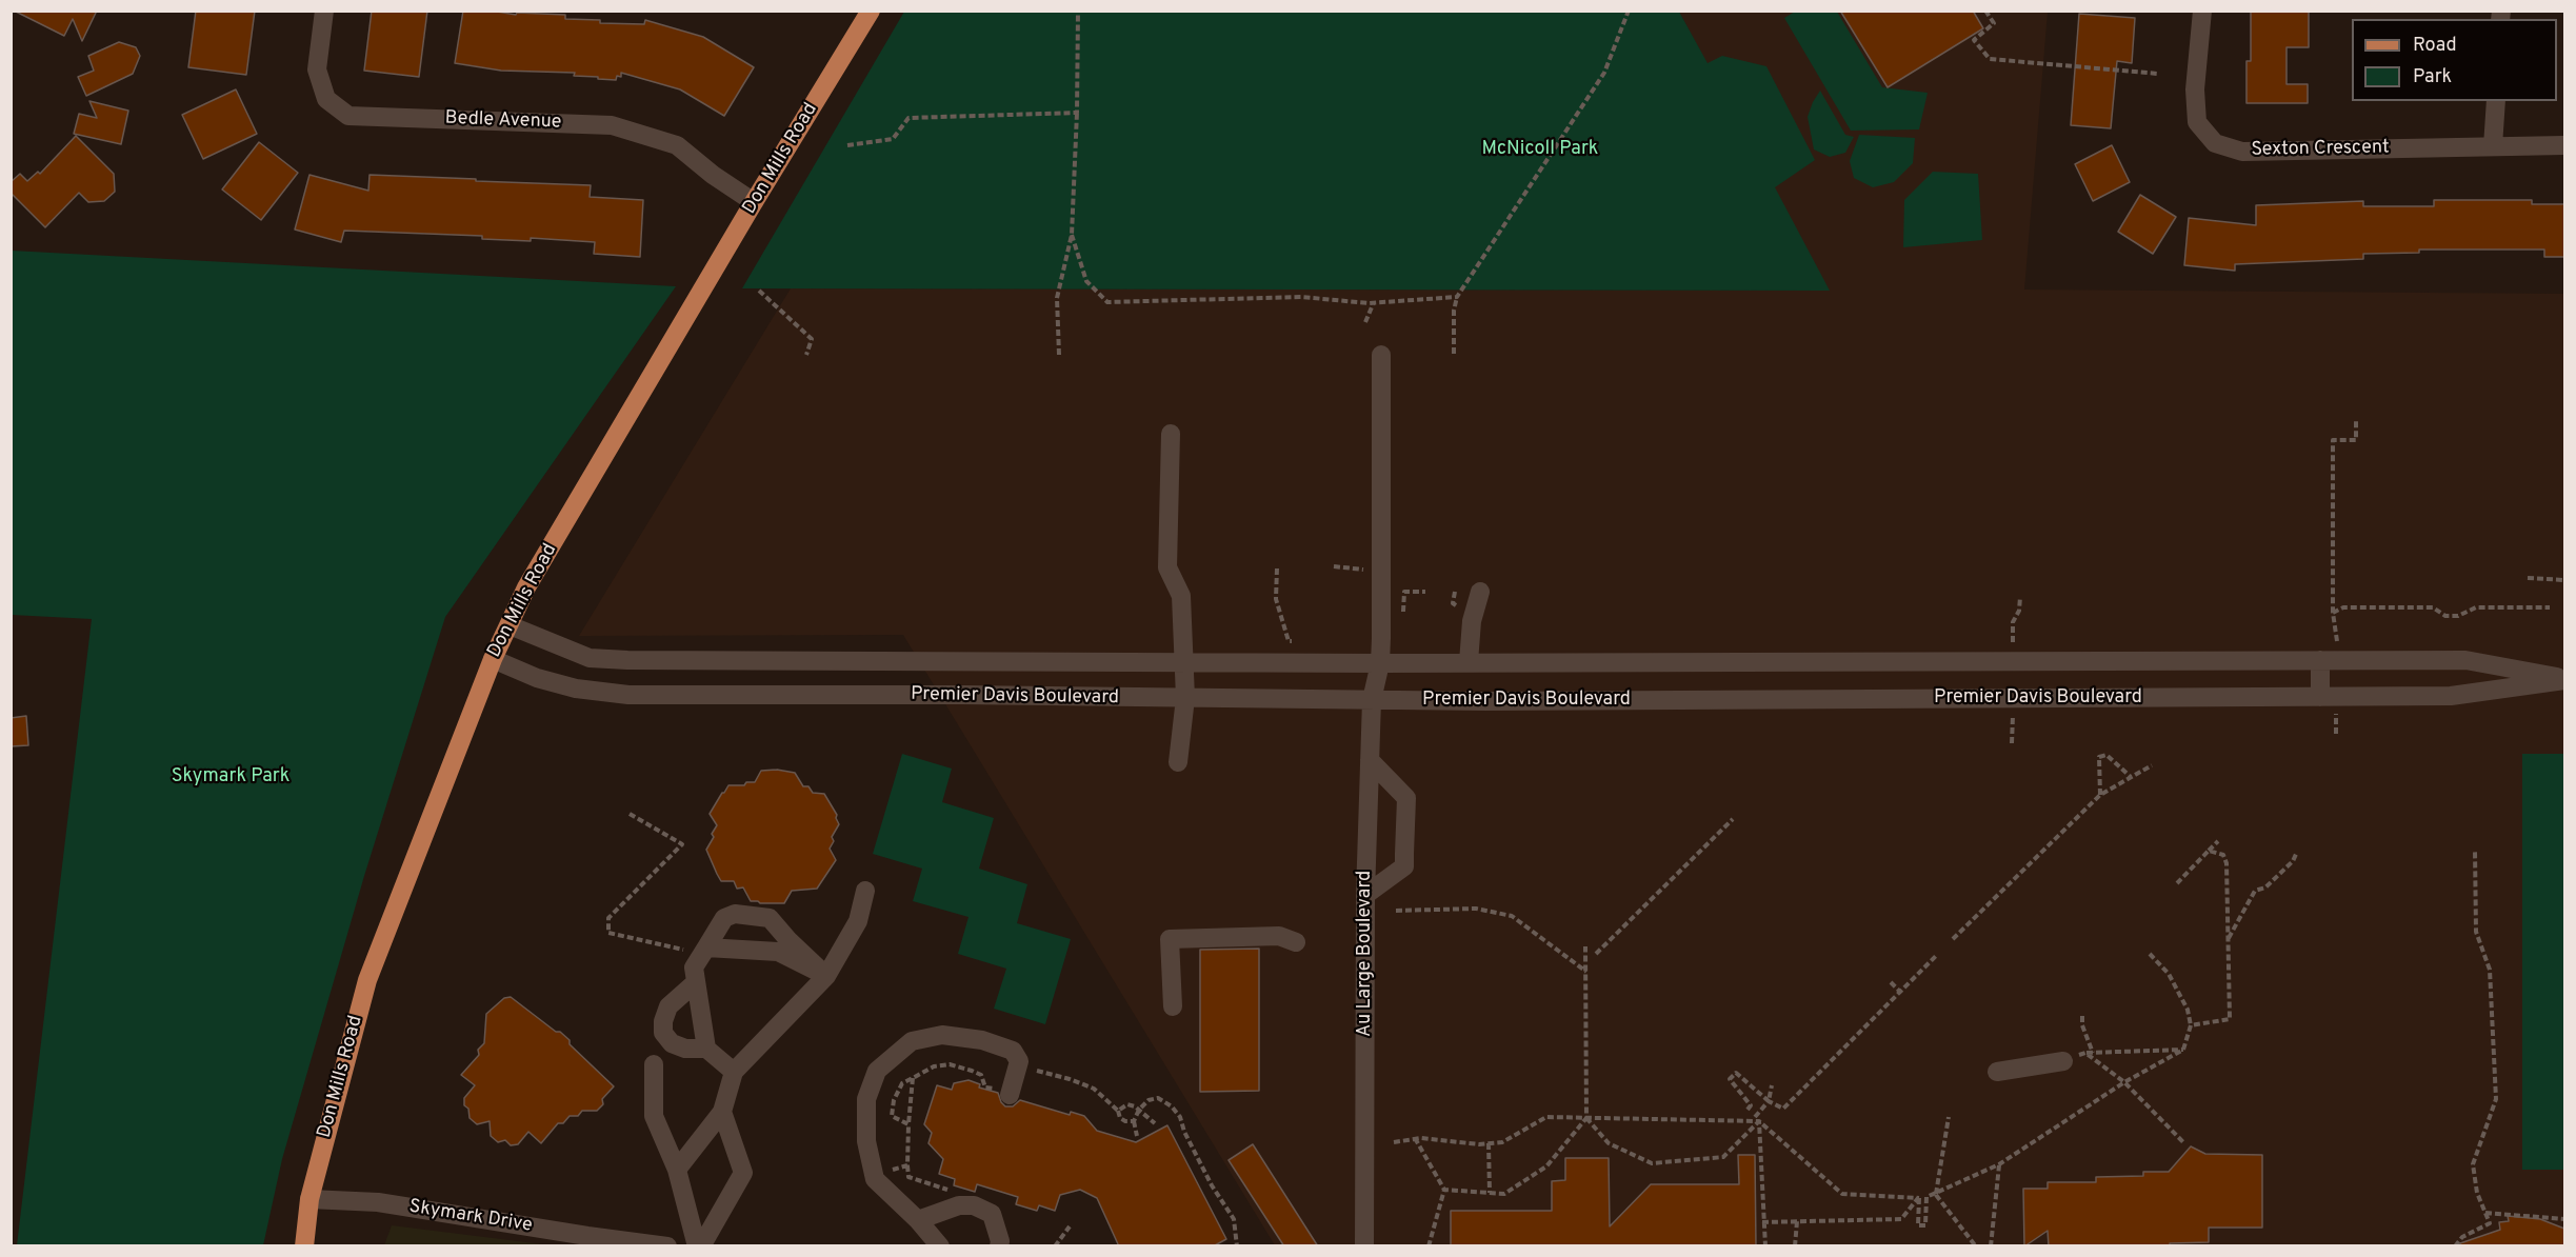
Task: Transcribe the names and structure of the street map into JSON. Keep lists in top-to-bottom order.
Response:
{
  "streets": {
    "main road": ["Don Mills Road"],
    "street": [
      "Bedle Avenue",
      "Sexton Crescent",
      "Premier Davis Boulevard",
      "Au Large Boulevard",
      "Skymark Drive"
    ]
  },
  "crossings": [
    ["Bedle Avenue", "Don Mills Road"],
    ["Don Mills Road", "Premier Davis Boulevard"],
    ["Don Mills Road", "Skymark Drive"],
    ["Premier Davis Boulevard", "Au Large Boulevard"]
  ],
  "parks": ["McNicoll Park", "Skymark Park"],
  "legend": ["Road", "Park"]
}
